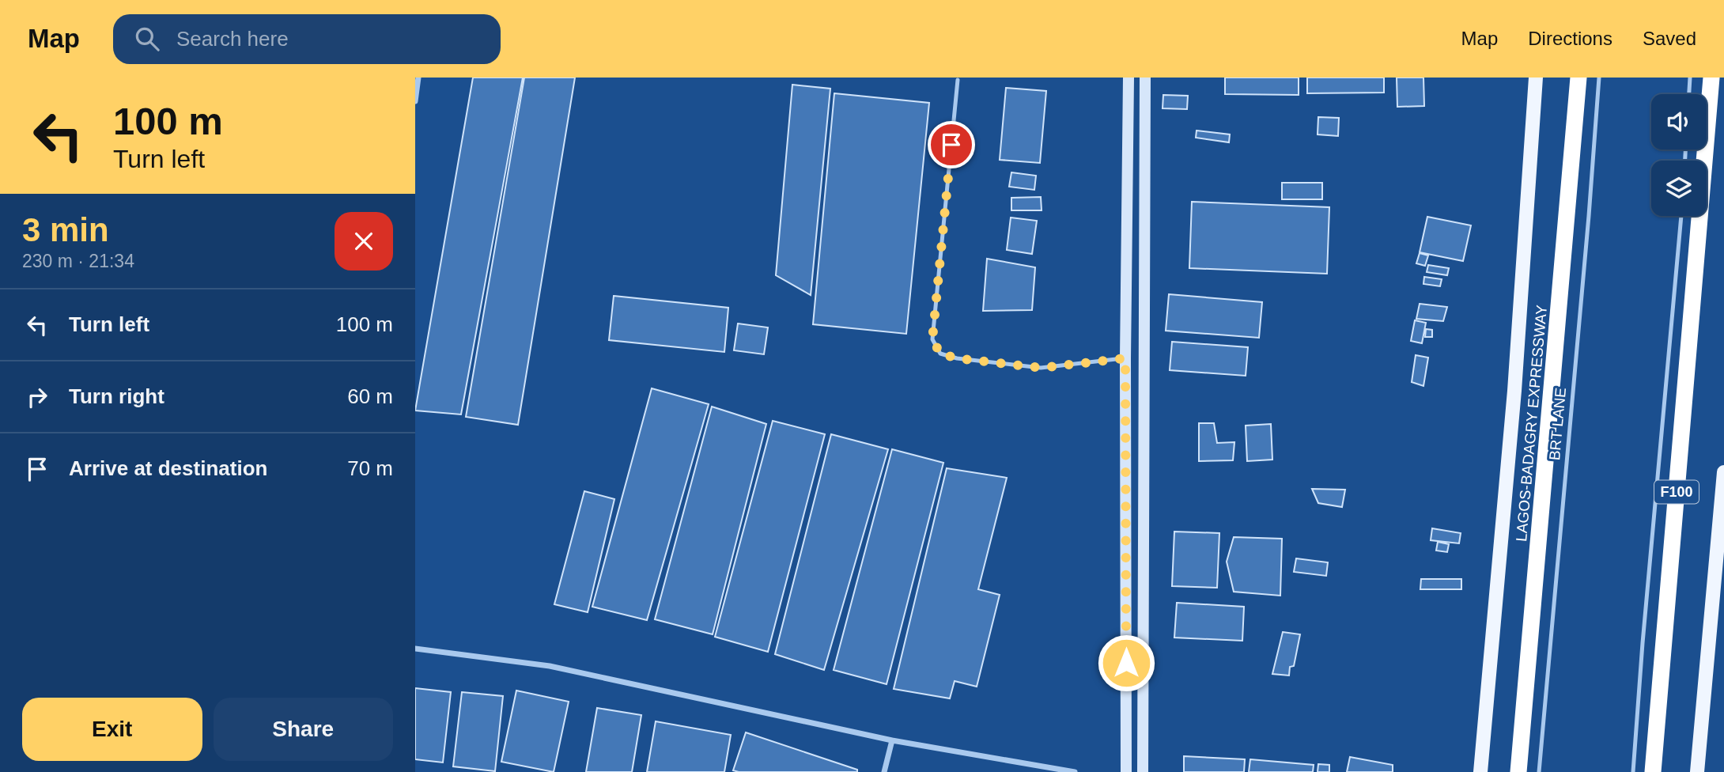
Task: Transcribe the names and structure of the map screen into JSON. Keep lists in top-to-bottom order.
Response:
{
  "streets": {
    "highway": ["LAGOS-BADAGRY EXPRESSWAY", "F100"],
    "lane": ["BRT LANE"]
  },
  "page": {
    "header": "Map",
    "search": "Search here",
    "nav": ["Map", "Directions", "Saved"],
    "turn": ["100 m", "Turn left"],
    "heading": ["3 min", "230 m · 21:34"],
    "list": [
      {
        "name": "Turn left",
        "value": "100 m"
      },
      {
        "name": "Turn right",
        "value": "60 m"
      },
      {
        "name": "Arrive at destination",
        "value": "70 m"
      }
    ],
    "buttons": ["Exit", "Share"]
  }
}
